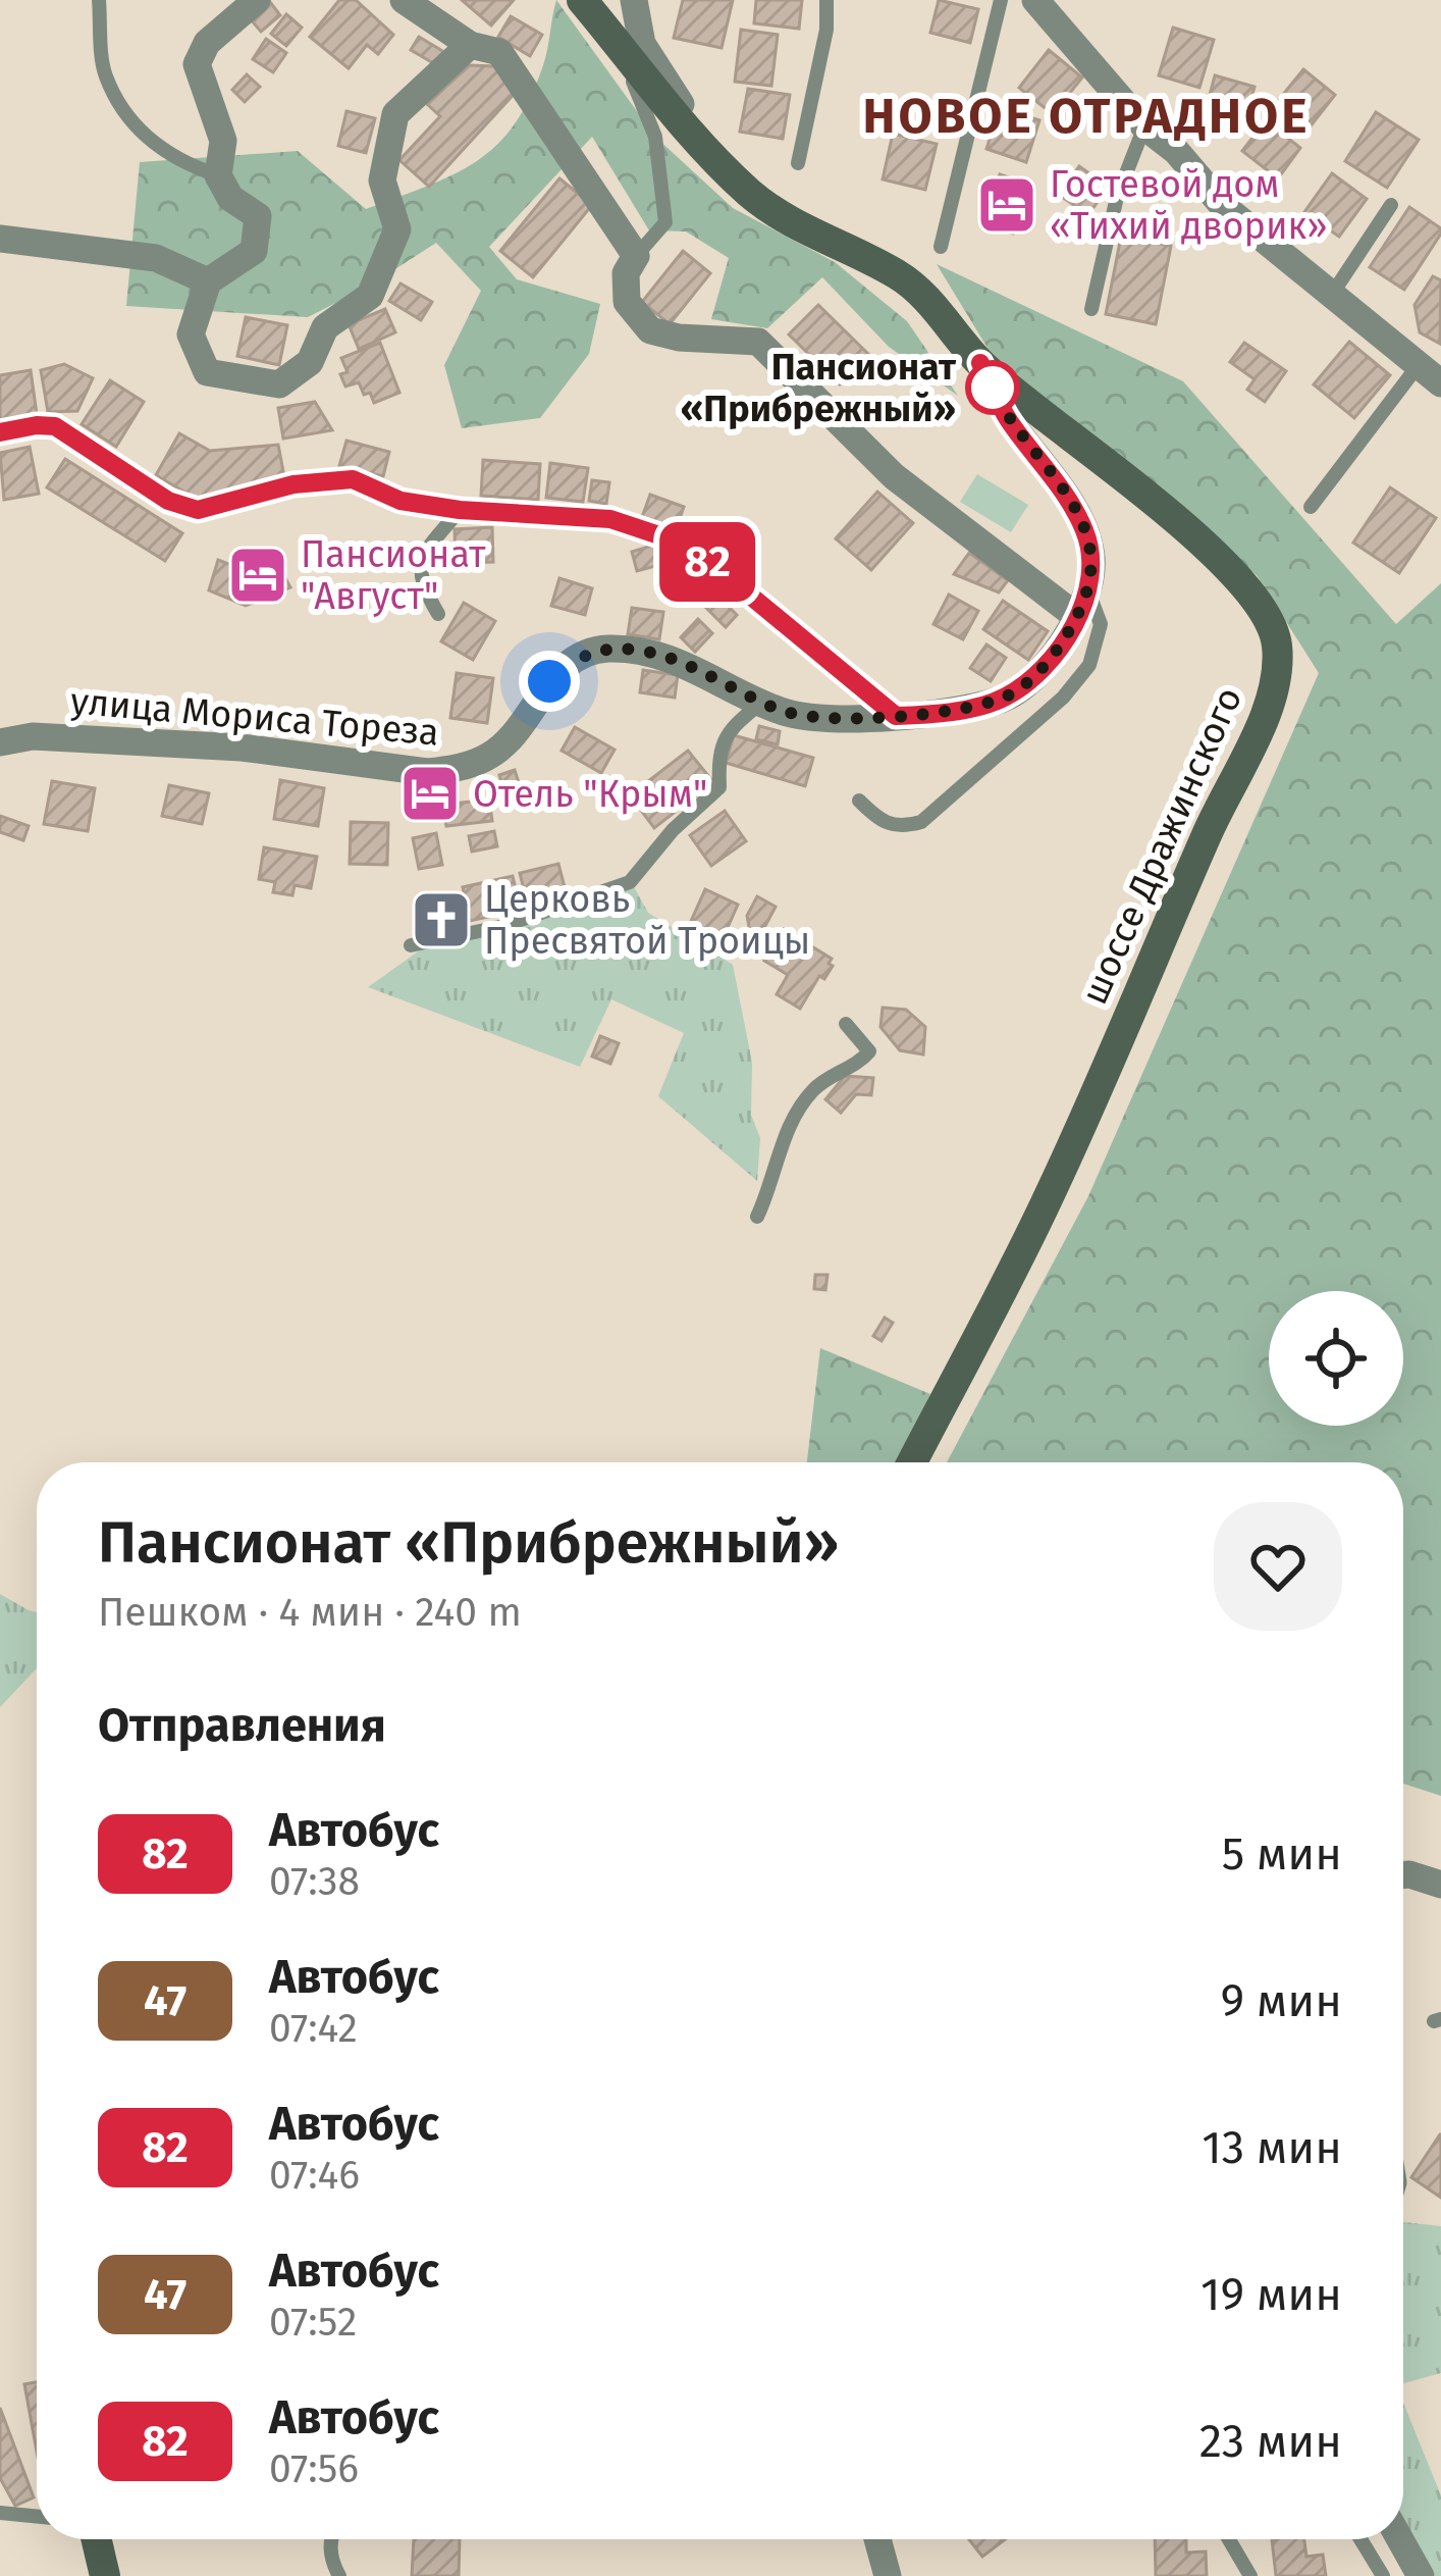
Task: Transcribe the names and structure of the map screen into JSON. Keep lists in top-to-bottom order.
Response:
{
  "streets": {
    "main road": ["шоссе Дражинского"],
    "street": ["улица Мориса Тореза"]
  },
  "districts": ["НОВОЕ ОТРАДНОЕ"],
  "places": {
    "hotel": ["Гостевой дом «Тихий дворик»", "Пансионат \"Август\"", "Отель \"Крым\""],
    "other": ["Пансионат «Прибрежный»"],
    "church": ["Церковь Пресвятой Троицы"]
  },
  "lines": ["bus line 82"],
  "page": {
    "on_map": "82",
    "heading": [
      ["Пансионат «Прибрежный»", "Пешком · 4 мин · 240 m"],
      "Отправления"
    ],
    "list": [
      {
        "mark": "82",
        "name": "Автобус",
        "note": "07:38",
        "value": "5 мин"
      },
      {
        "mark": "47",
        "name": "Автобус",
        "note": "07:42",
        "value": "9 мин"
      },
      {
        "mark": "82",
        "name": "Автобус",
        "note": "07:46",
        "value": "13 мин"
      },
      {
        "mark": "47",
        "name": "Автобус",
        "note": "07:52",
        "value": "19 мин"
      },
      {
        "mark": "82",
        "name": "Автобус",
        "note": "07:56",
        "value": "23 мин"
      }
    ]
  }
}
